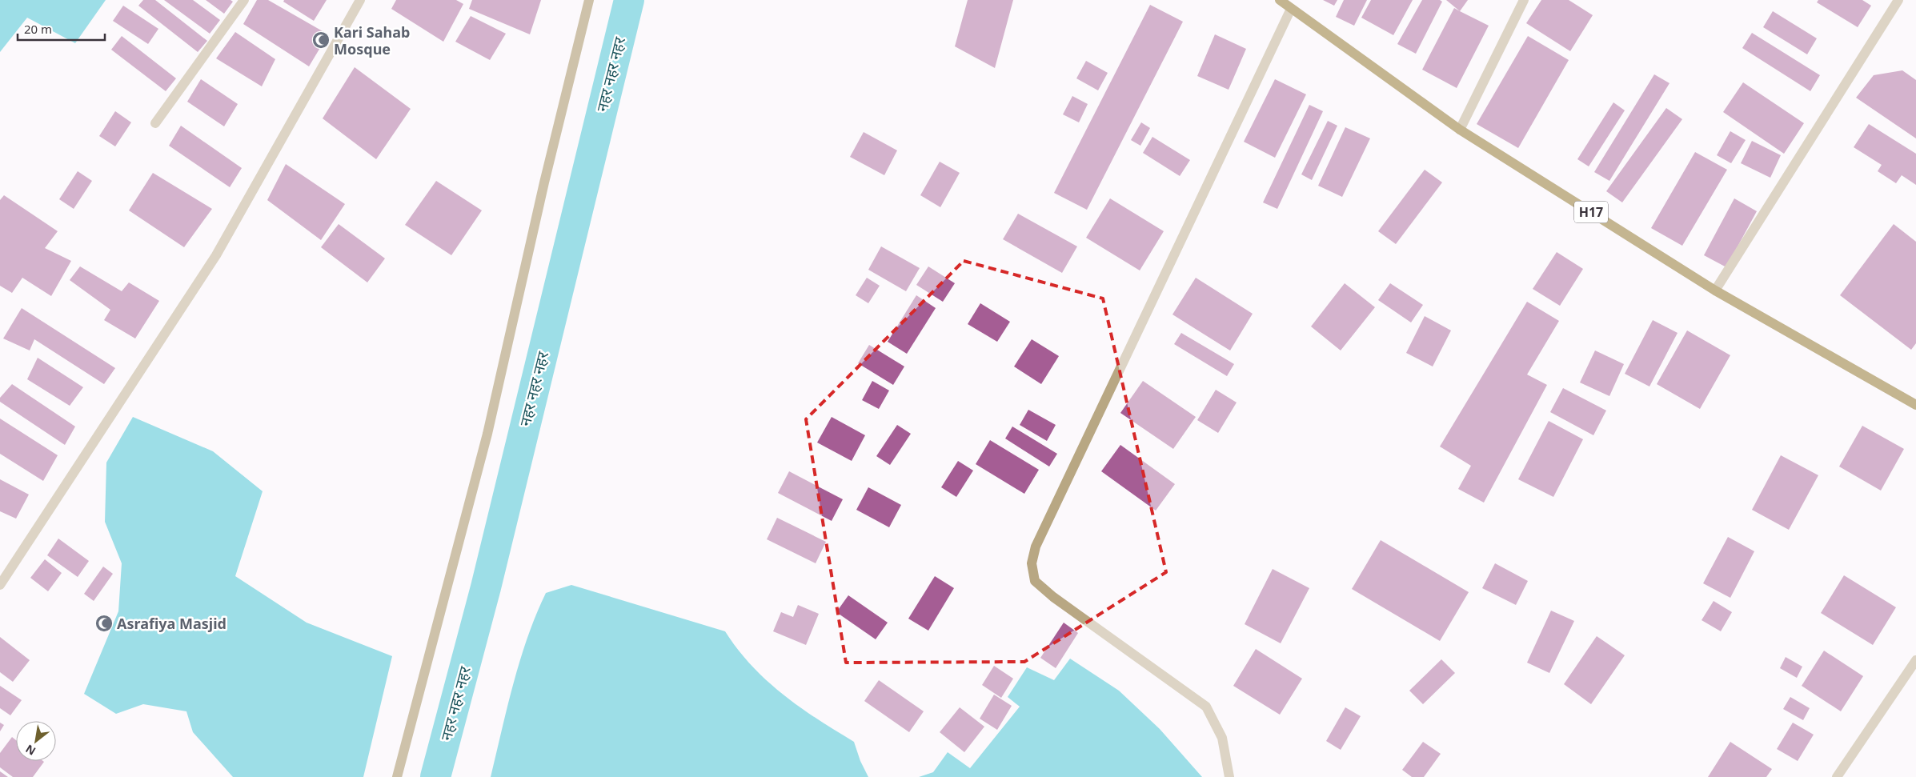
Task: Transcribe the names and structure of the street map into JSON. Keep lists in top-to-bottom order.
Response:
{
  "streets": {
    "main road": ["H17"]
  },
  "water": ["नहर नहर नहर"],
  "places": {
    "mosque": ["Kari Sahab Mosque", "Asrafiya Masjid"]
  },
  "scale_bar": "20 m",
  "north": "bottom left"
}
